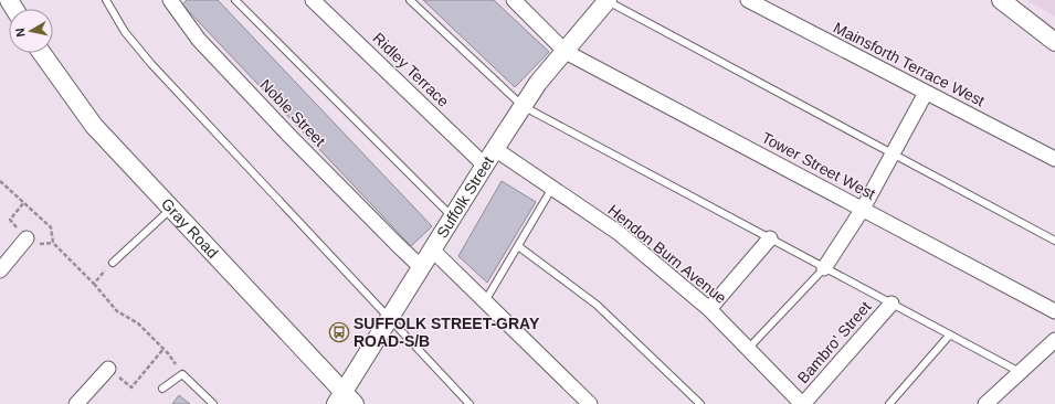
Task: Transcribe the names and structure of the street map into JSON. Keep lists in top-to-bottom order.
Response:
{
  "streets": {
    "street": [
      "Mainsforth Terrace West",
      "Ridley Terrace",
      "Noble Street",
      "Tower Street West",
      "Suffolk Street",
      "Gray Road",
      "Hendon Burn Avenue",
      "Bambro' Street"
    ]
  },
  "crossings": [
    ["Ridley Terrace", "Suffolk Street"],
    ["Noble Street", "Suffolk Street"],
    ["Tower Street West", "Suffolk Street"],
    ["Suffolk Street", "Gray Road"],
    ["Suffolk Street", "Hendon Burn Avenue"],
    ["Hendon Burn Avenue", "Bambro' Street"]
  ],
  "places": {
    "bus stop": ["SUFFOLK STREET-GRAY ROAD-S/B"]
  },
  "north": "left"
}
